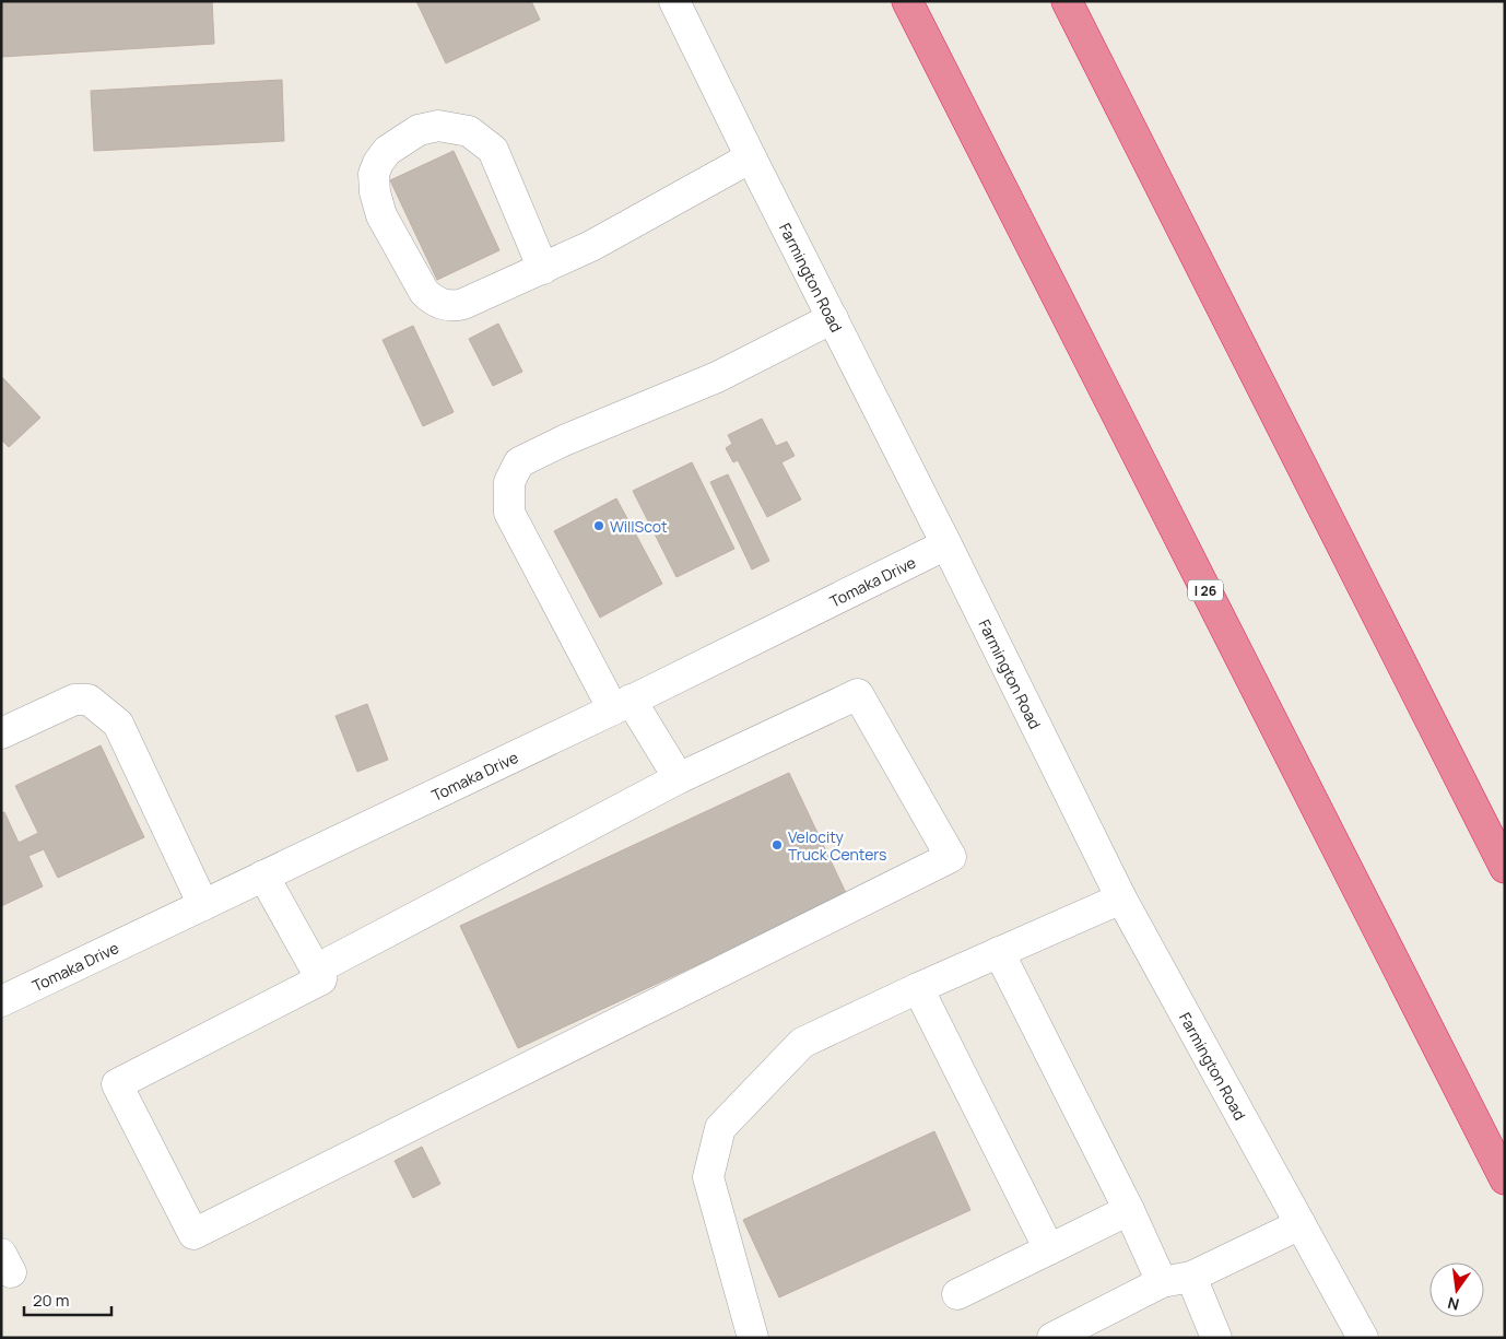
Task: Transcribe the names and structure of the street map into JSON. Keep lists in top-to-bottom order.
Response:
{
  "streets": {
    "highway": ["I 26"],
    "street": ["Farmington Road", "Tomaka Drive"]
  },
  "crossings": [
    ["Farmington Road", "Tomaka Drive"]
  ],
  "places": ["WillScot", "Velocity Truck Centers"],
  "scale_bar": "20 m",
  "north": "bottom"
}
